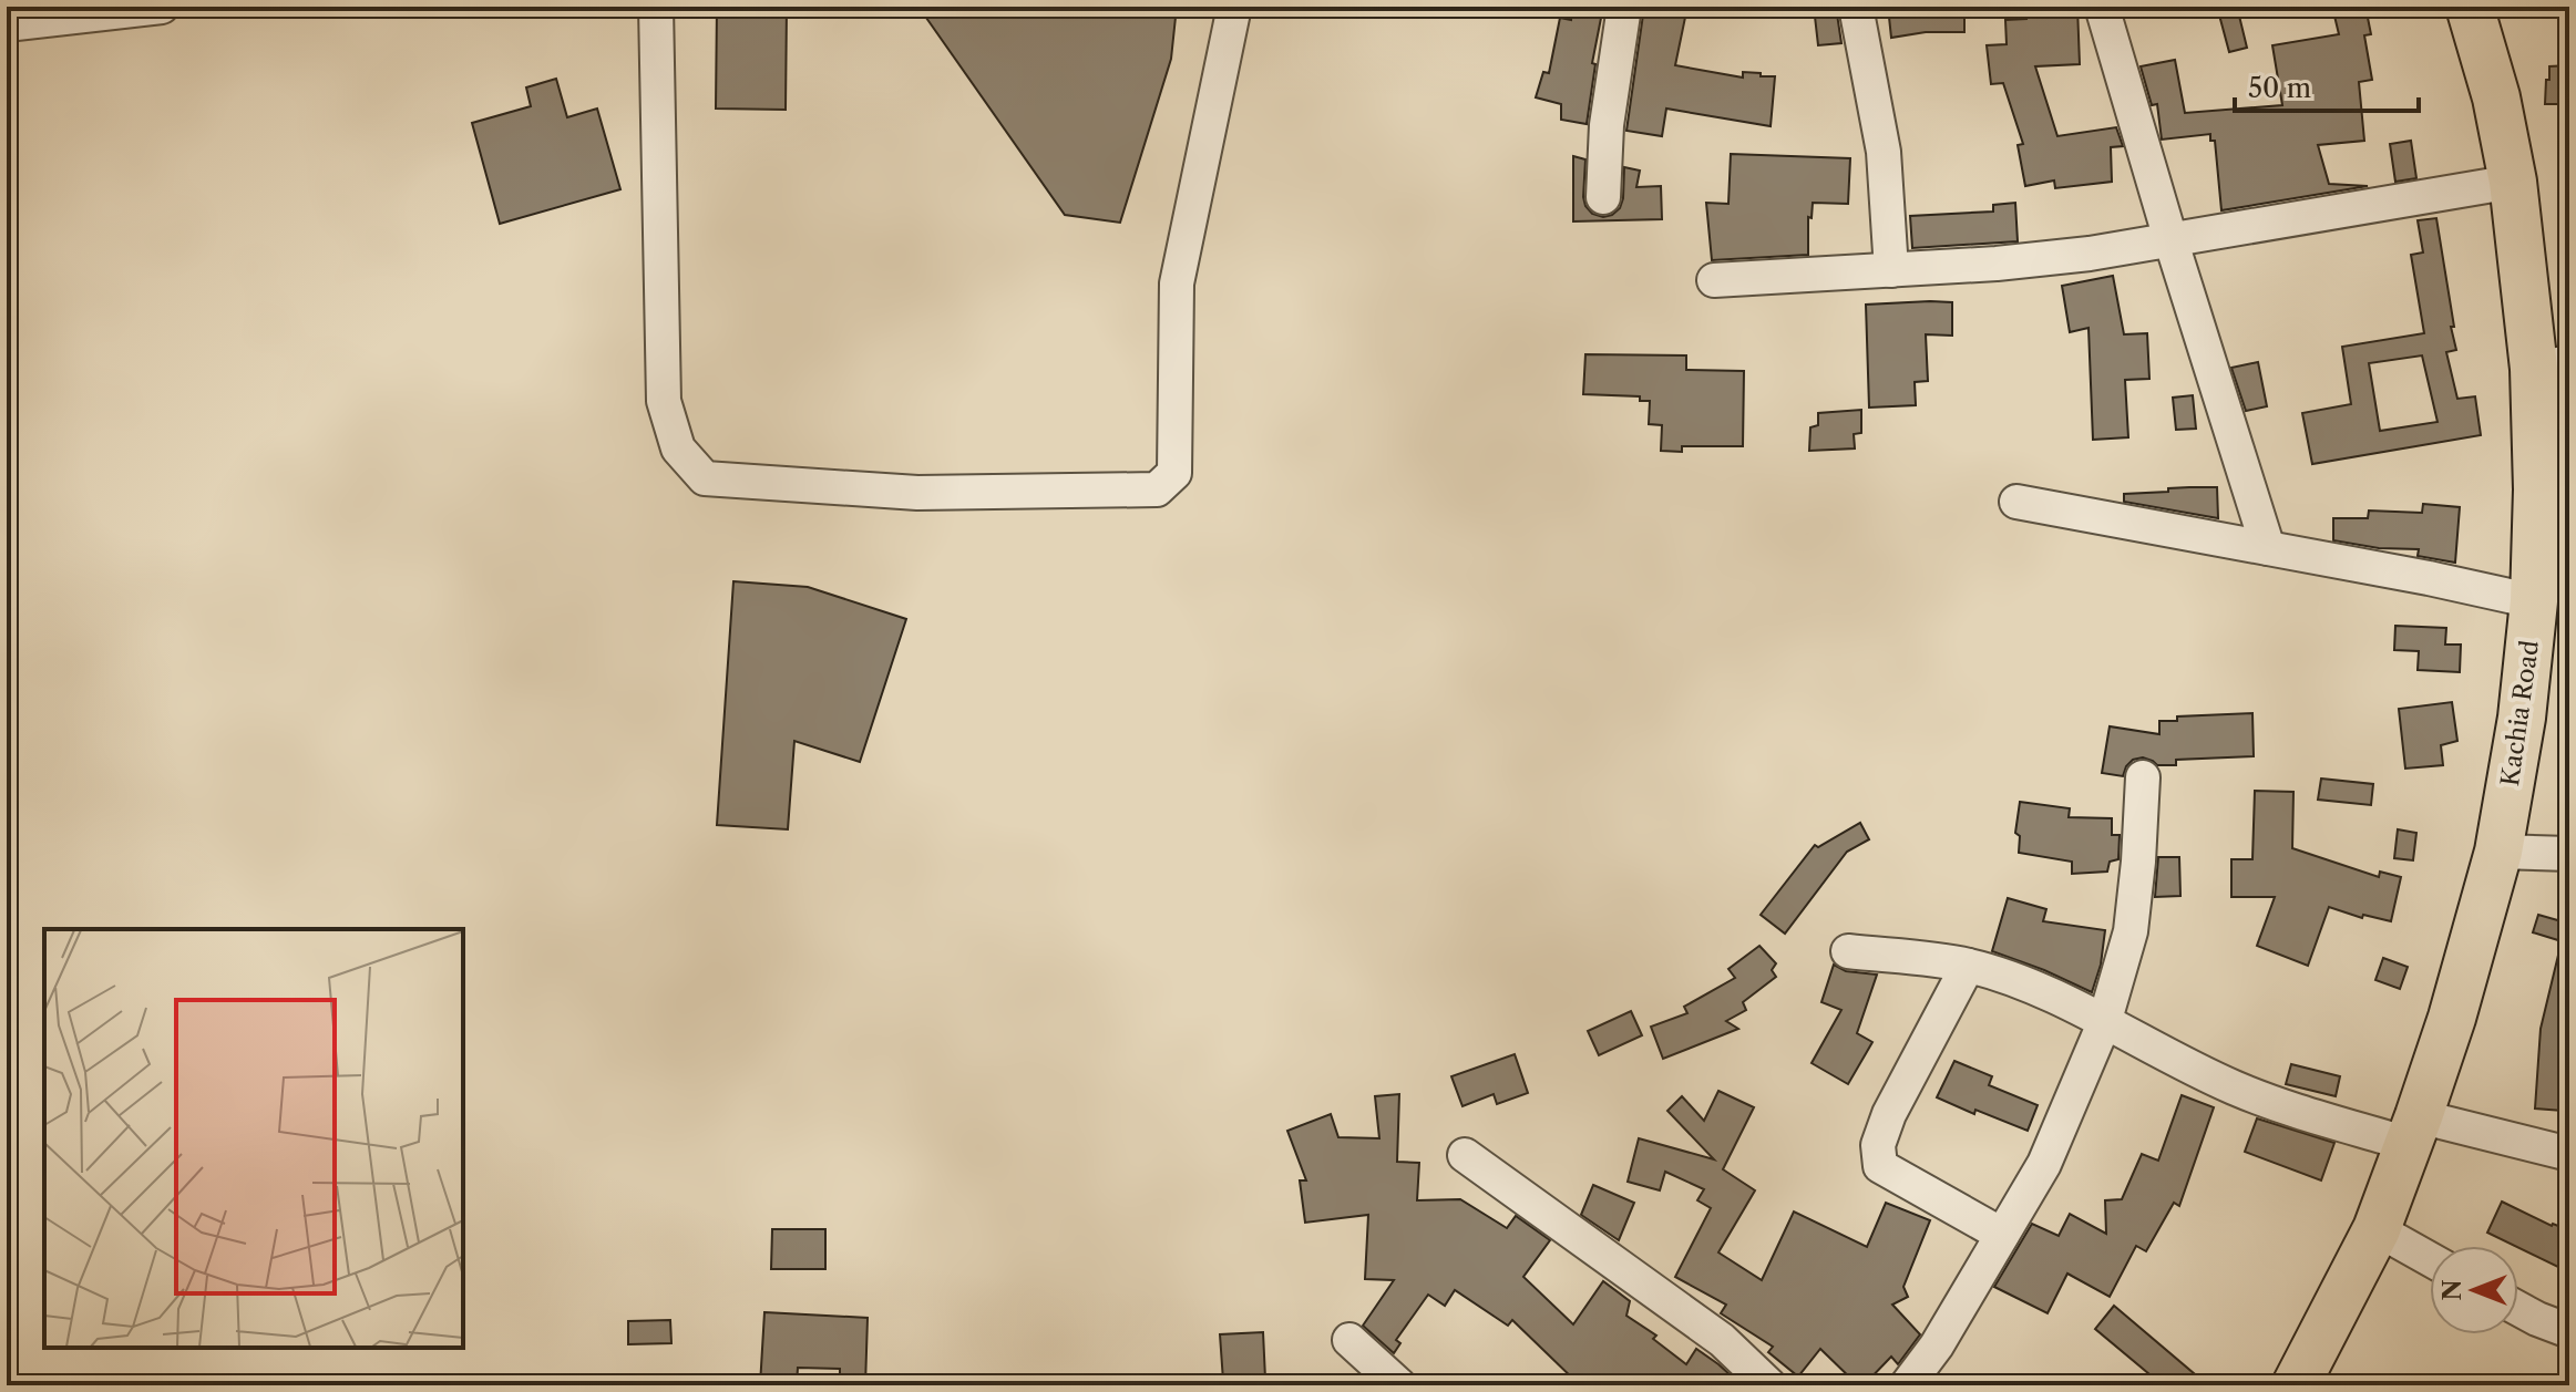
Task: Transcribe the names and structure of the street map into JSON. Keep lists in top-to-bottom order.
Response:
{
  "streets": {
    "highway": ["Kachia Road"]
  },
  "scale_bar": "50 m",
  "north": "left"
}
